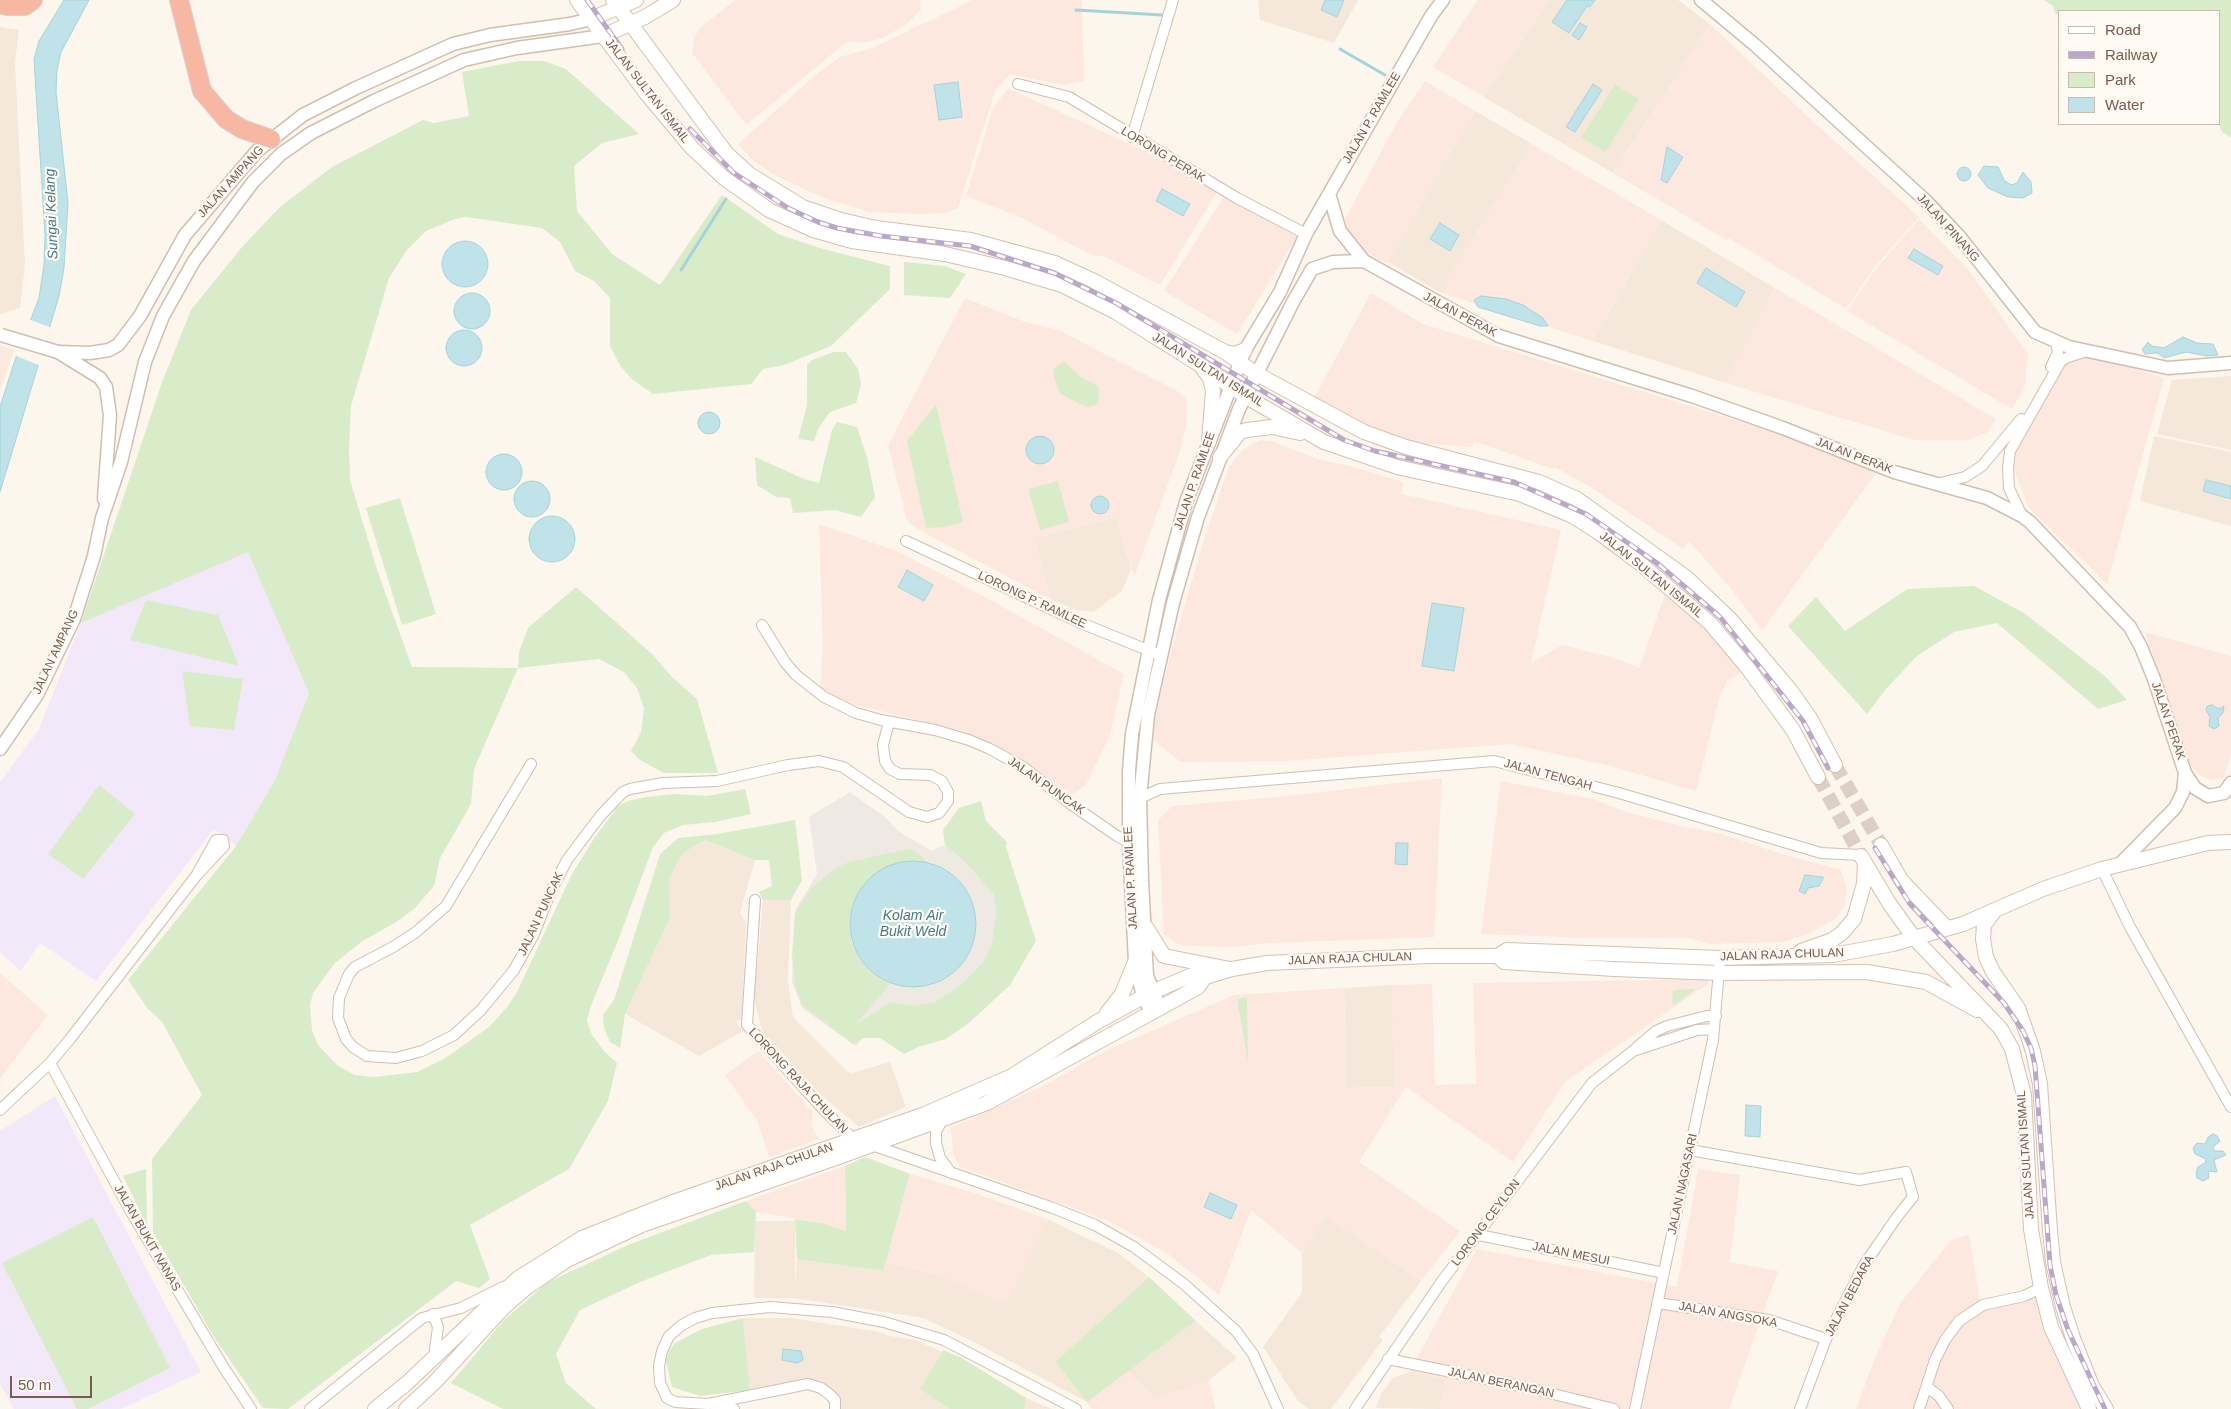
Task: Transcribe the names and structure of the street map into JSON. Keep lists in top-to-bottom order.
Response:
{
  "streets": {
    "main road": ["JALAN SULTAN ISMAIL", "JALAN AMPANG", "JALAN RAJA CHULAN"],
    "street": [
      "JALAN P. RAMLEE",
      "LORONG PERAK",
      "JALAN PINANG",
      "JALAN PERAK",
      "LORONG P. RAMLEE",
      "JALAN TENGAH",
      "JALAN PUNCAK",
      "LORONG RAJA CHULAN",
      "JALAN NAGASARI",
      "LORONG CEYLON",
      "JALAN BUKIT NANAS",
      "JALAN MESUI",
      "JALAN BEDARA",
      "JALAN ANGSOKA",
      "JALAN BERANGAN"
    ]
  },
  "crossings": [
    ["JALAN SULTAN ISMAIL", "JALAN P. RAMLEE"],
    ["JALAN SULTAN ISMAIL", "JALAN AMPANG"],
    ["JALAN SULTAN ISMAIL", "JALAN TENGAH"],
    ["JALAN SULTAN ISMAIL", "JALAN RAJA CHULAN"],
    ["JALAN P. RAMLEE", "LORONG PERAK"],
    ["JALAN P. RAMLEE", "JALAN PERAK"],
    ["JALAN P. RAMLEE", "LORONG P. RAMLEE"],
    ["JALAN P. RAMLEE", "JALAN TENGAH"],
    ["JALAN P. RAMLEE", "JALAN PUNCAK"],
    ["JALAN P. RAMLEE", "JALAN RAJA CHULAN"],
    ["JALAN PERAK", "JALAN RAJA CHULAN"],
    ["JALAN RAJA CHULAN", "LORONG RAJA CHULAN"],
    ["JALAN RAJA CHULAN", "JALAN NAGASARI"],
    ["JALAN NAGASARI", "LORONG CEYLON"],
    ["JALAN NAGASARI", "JALAN MESUI"],
    ["JALAN NAGASARI", "JALAN BEDARA"],
    ["JALAN NAGASARI", "JALAN ANGSOKA"],
    ["LORONG CEYLON", "JALAN MESUI"],
    ["LORONG CEYLON", "JALAN BERANGAN"],
    ["JALAN BEDARA", "JALAN ANGSOKA"]
  ],
  "water": ["Sungai Kelang", "Kolam Air Bukit Weld"],
  "legend": [
    "Road",
    "Railway",
    "Park",
    "Water"
  ],
  "scale_bar": "50 m"
}
